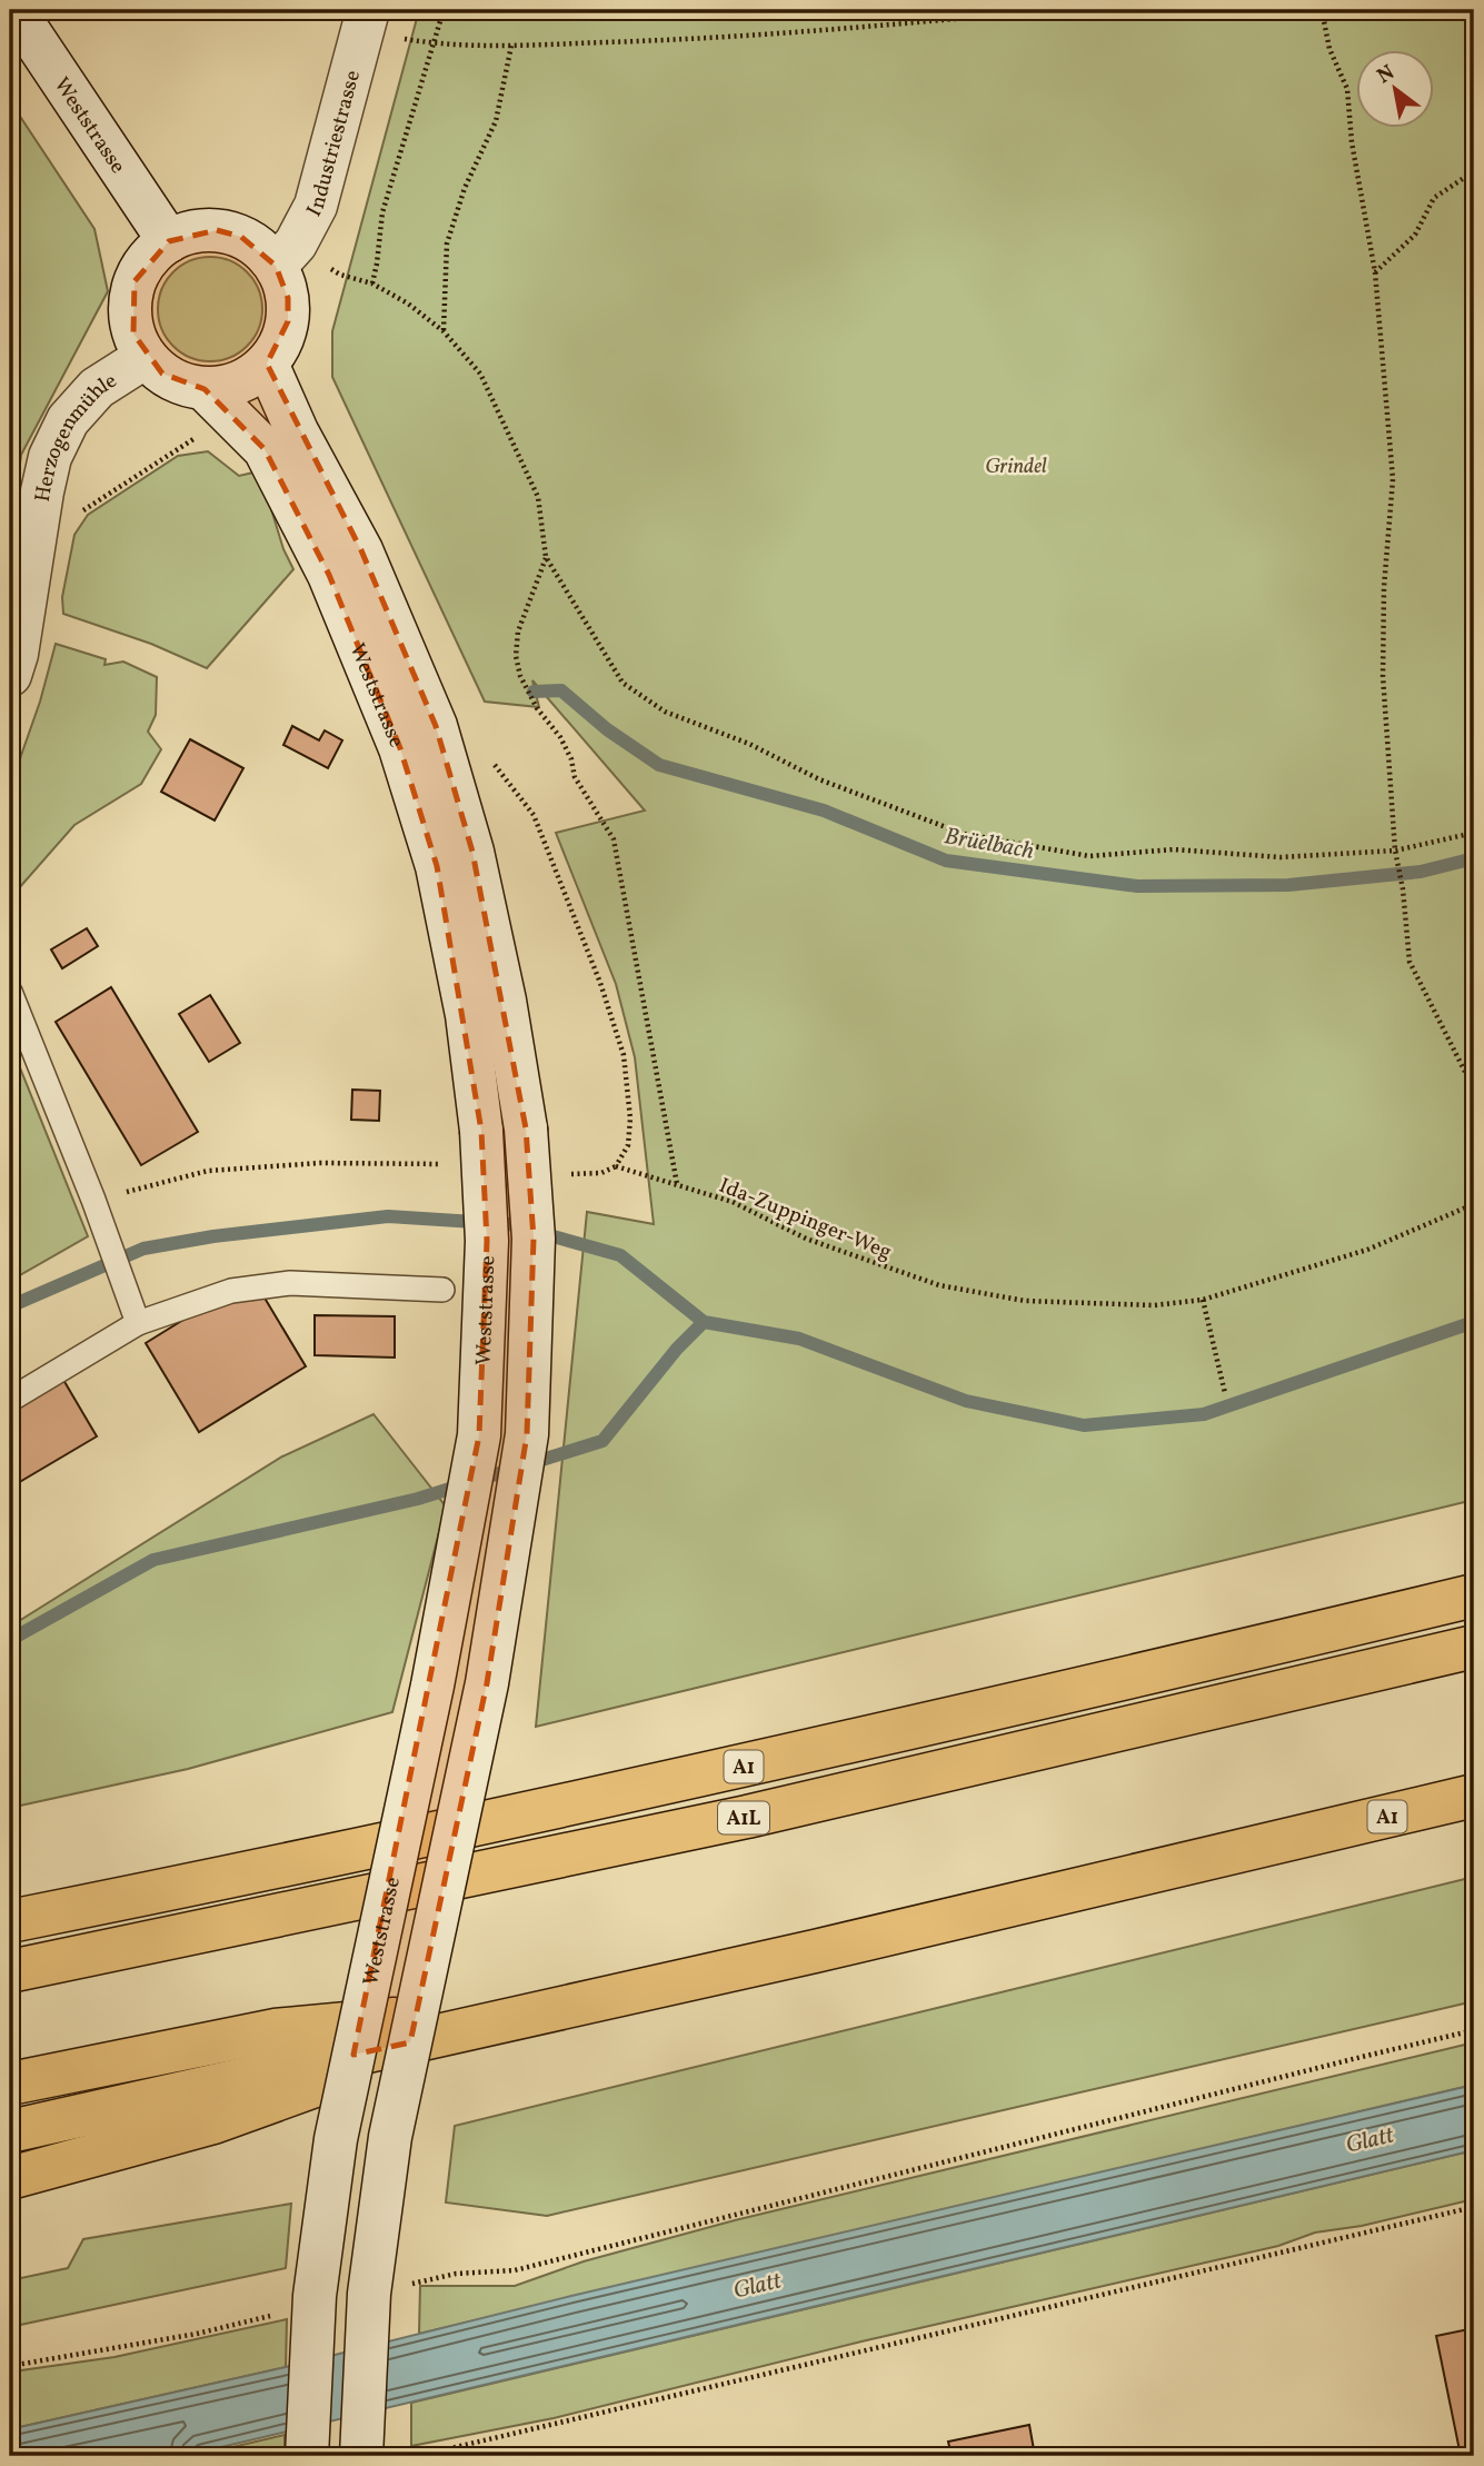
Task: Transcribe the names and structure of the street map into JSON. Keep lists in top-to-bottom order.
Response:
{
  "streets": {
    "highway": ["A1", "A1L"],
    "main road": ["Weststrasse", "Industriestrasse", "Herzogenmühle"],
    "path": ["Ida-Zuppinger-Weg"]
  },
  "crossings": [
    ["Weststrasse", "Industriestrasse"],
    ["Weststrasse", "Herzogenmühle"],
    ["Weststrasse", "A1L"],
    ["Industriestrasse", "Herzogenmühle"]
  ],
  "water": ["Brüelbach", "Glatt"],
  "parks": ["Grindel"],
  "north": "top left"
}
